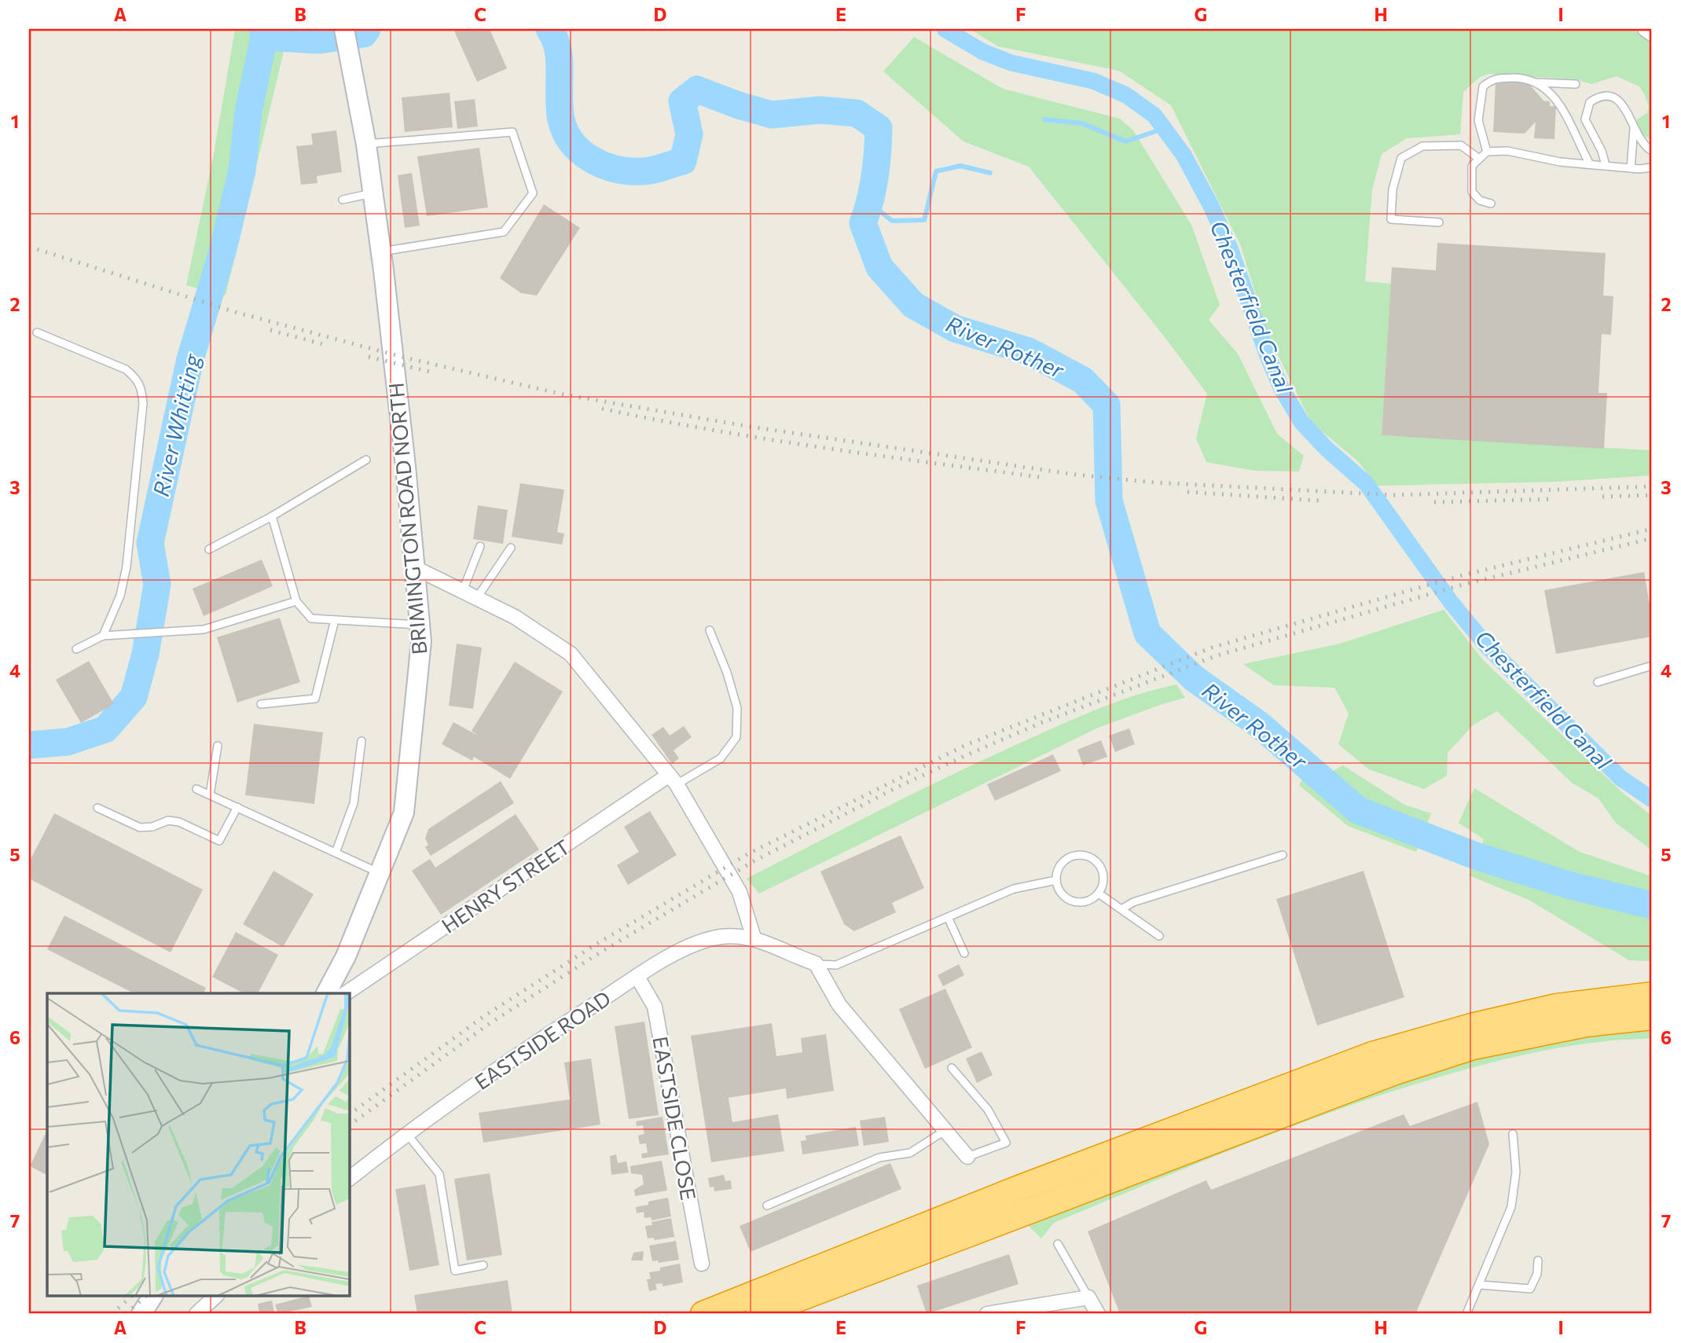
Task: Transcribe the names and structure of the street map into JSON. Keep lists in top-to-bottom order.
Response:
{
  "streets": {
    "main road": ["BRIMINGTON ROAD NORTH"],
    "street": ["HENRY STREET", "EASTSIDE ROAD", "EASTSIDE CLOSE"]
  },
  "crossings": [
    ["EASTSIDE ROAD", "EASTSIDE CLOSE"]
  ],
  "water": ["Chesterfield Canal", "River Rother", "River Whitting"],
  "grid": {
    "columns": [
      "A",
      "B",
      "C",
      "D",
      "E",
      "F",
      "G",
      "H",
      "I"
    ],
    "rows": [
      "1",
      "2",
      "3",
      "4",
      "5",
      "6",
      "7"
    ]
  }
}
